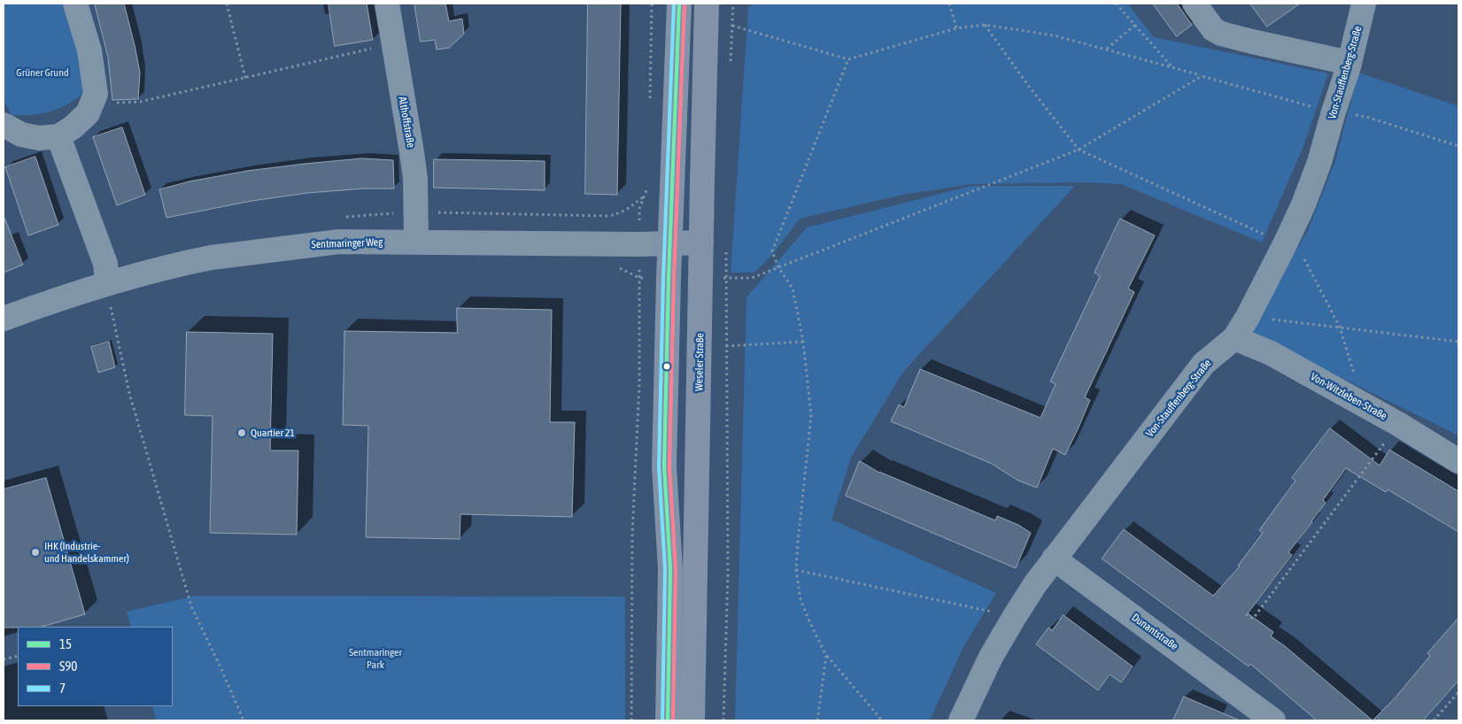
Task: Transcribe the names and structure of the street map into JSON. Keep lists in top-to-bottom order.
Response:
{
  "streets": {
    "main road": ["Weseler Straße"],
    "street": [
      "Von-Stauffenberg-Straße",
      "Althoffstraße",
      "Sentmaringer Weg",
      "Von-Witzleben-Straße",
      "Dunantstraße"
    ]
  },
  "crossings": [
    ["Von-Stauffenberg-Straße", "Von-Witzleben-Straße"],
    ["Von-Stauffenberg-Straße", "Dunantstraße"],
    ["Althoffstraße", "Sentmaringer Weg"],
    ["Sentmaringer Weg", "Weseler Straße"]
  ],
  "parks": ["Grüner Grund", "Sentmaringer Park"],
  "places": ["Quartier 21", "IHK (Industrie- und Handelskammer)"],
  "lines": ["transit line 15", "transit line S90", "transit line 7"],
  "legend": ["15", "S90", "7"]
}
